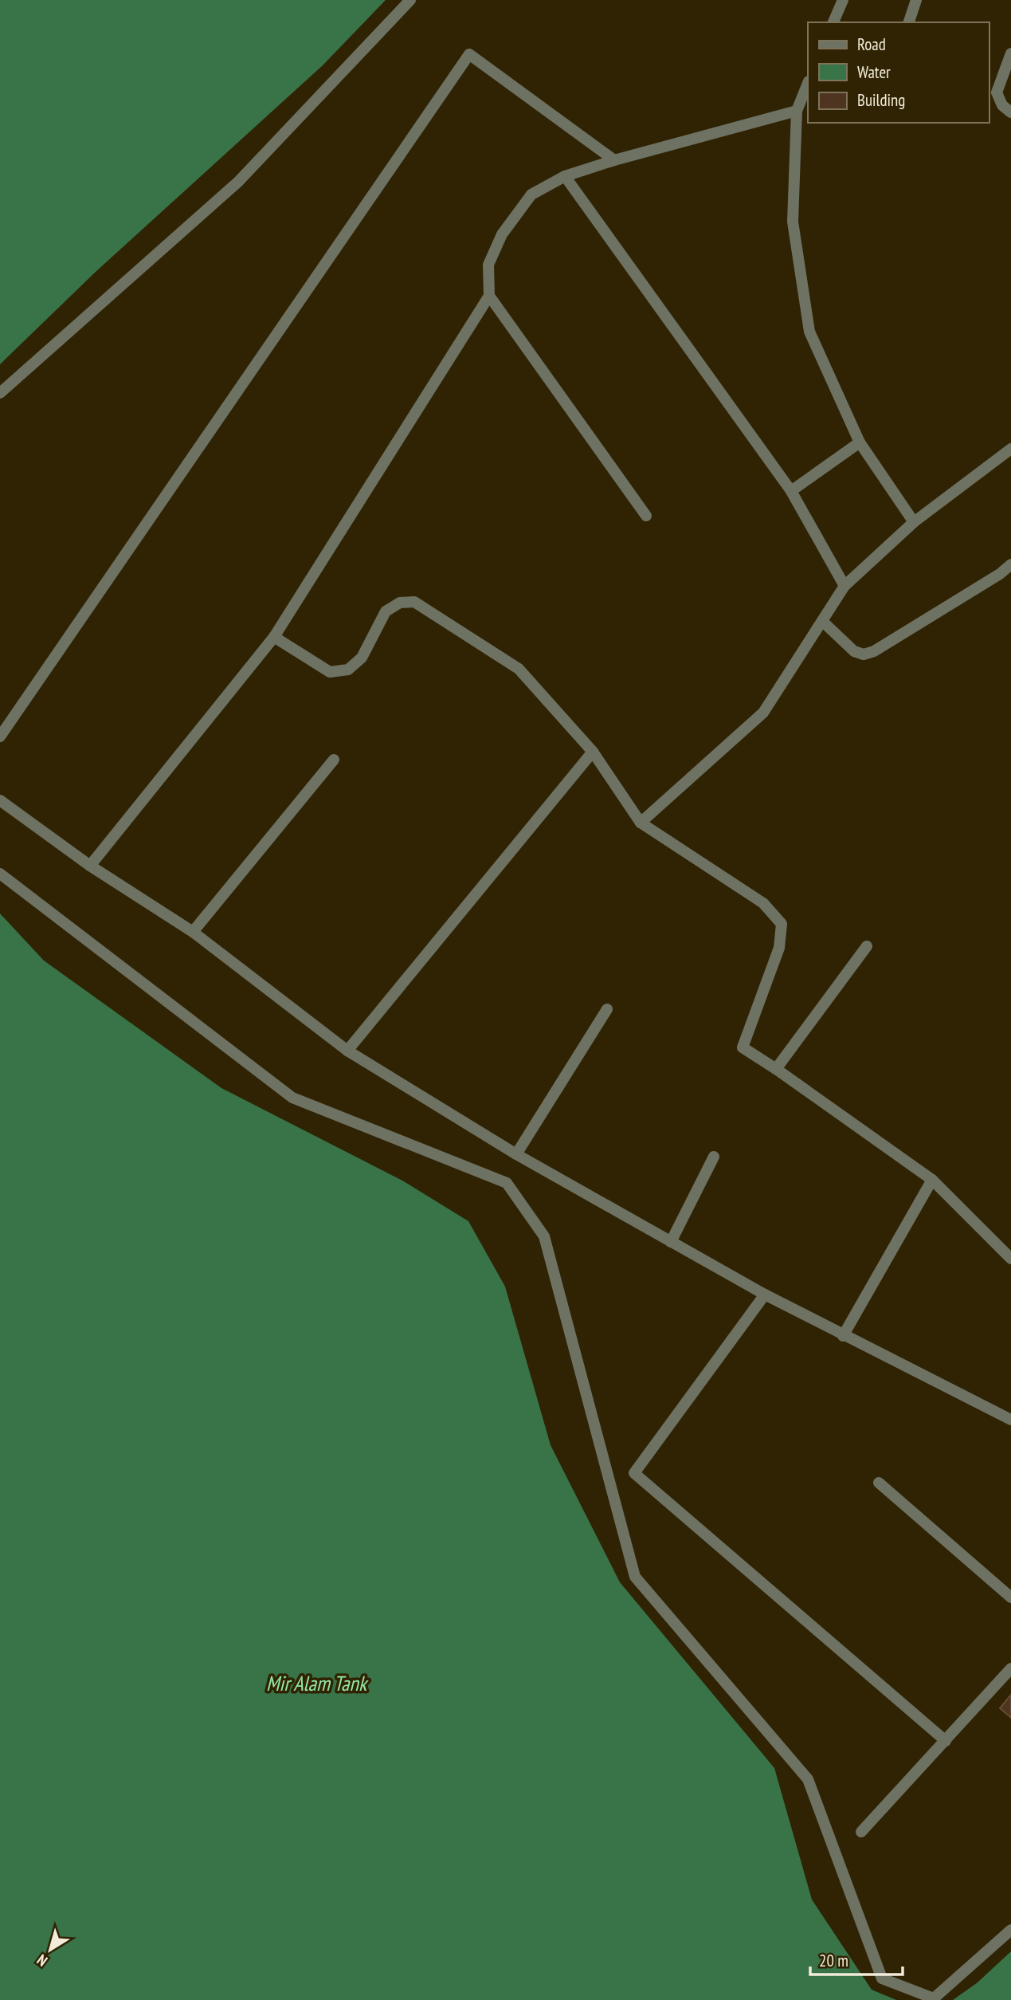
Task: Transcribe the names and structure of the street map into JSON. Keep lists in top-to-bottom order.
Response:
{
  "water": ["Mir Alam Tank"],
  "legend": ["Road", "Water", "Building"],
  "scale_bar": "20 m",
  "north": "bottom left"
}
